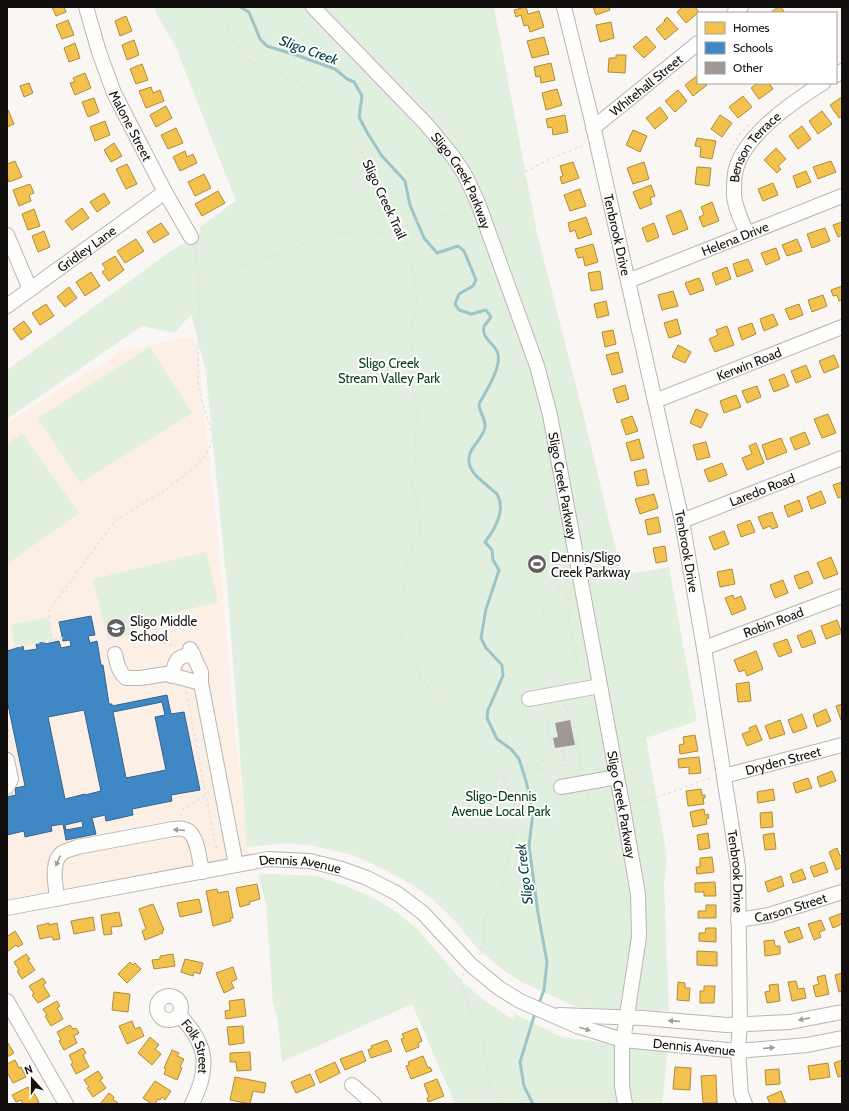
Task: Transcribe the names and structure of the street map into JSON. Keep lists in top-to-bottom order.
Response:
{
  "streets": {
    "street": [
      "Whitehall Street",
      "Malone Street",
      "Benson Terrace",
      "Sligo Creek Parkway",
      "Tenbrook Drive",
      "Helena Drive",
      "Gridley Lane",
      "Kerwin Road",
      "Laredo Road",
      "Robin Road",
      "Dryden Street",
      "Dennis Avenue",
      "Carson Street",
      "Folk Street"
    ],
    "path": ["Sligo Creek Trail"]
  },
  "crossings": [
    ["Whitehall Street", "Tenbrook Drive"],
    ["Malone Street", "Gridley Lane"],
    ["Benson Terrace", "Helena Drive"],
    ["Sligo Creek Parkway", "Dennis Avenue"],
    ["Tenbrook Drive", "Helena Drive"],
    ["Tenbrook Drive", "Kerwin Road"],
    ["Tenbrook Drive", "Laredo Road"],
    ["Tenbrook Drive", "Robin Road"],
    ["Tenbrook Drive", "Dryden Street"],
    ["Tenbrook Drive", "Dennis Avenue"],
    ["Tenbrook Drive", "Carson Street"]
  ],
  "water": ["Sligo Creek"],
  "parks": ["Sligo Creek Stream Valley Park", "Sligo-Dennis Avenue Local Park"],
  "places": {
    "sports": ["Dennis/Sligo Creek Parkway"],
    "school or university": ["Sligo Middle School"]
  },
  "legend": ["Homes", "Schools", "Other"],
  "north": "top"
}
